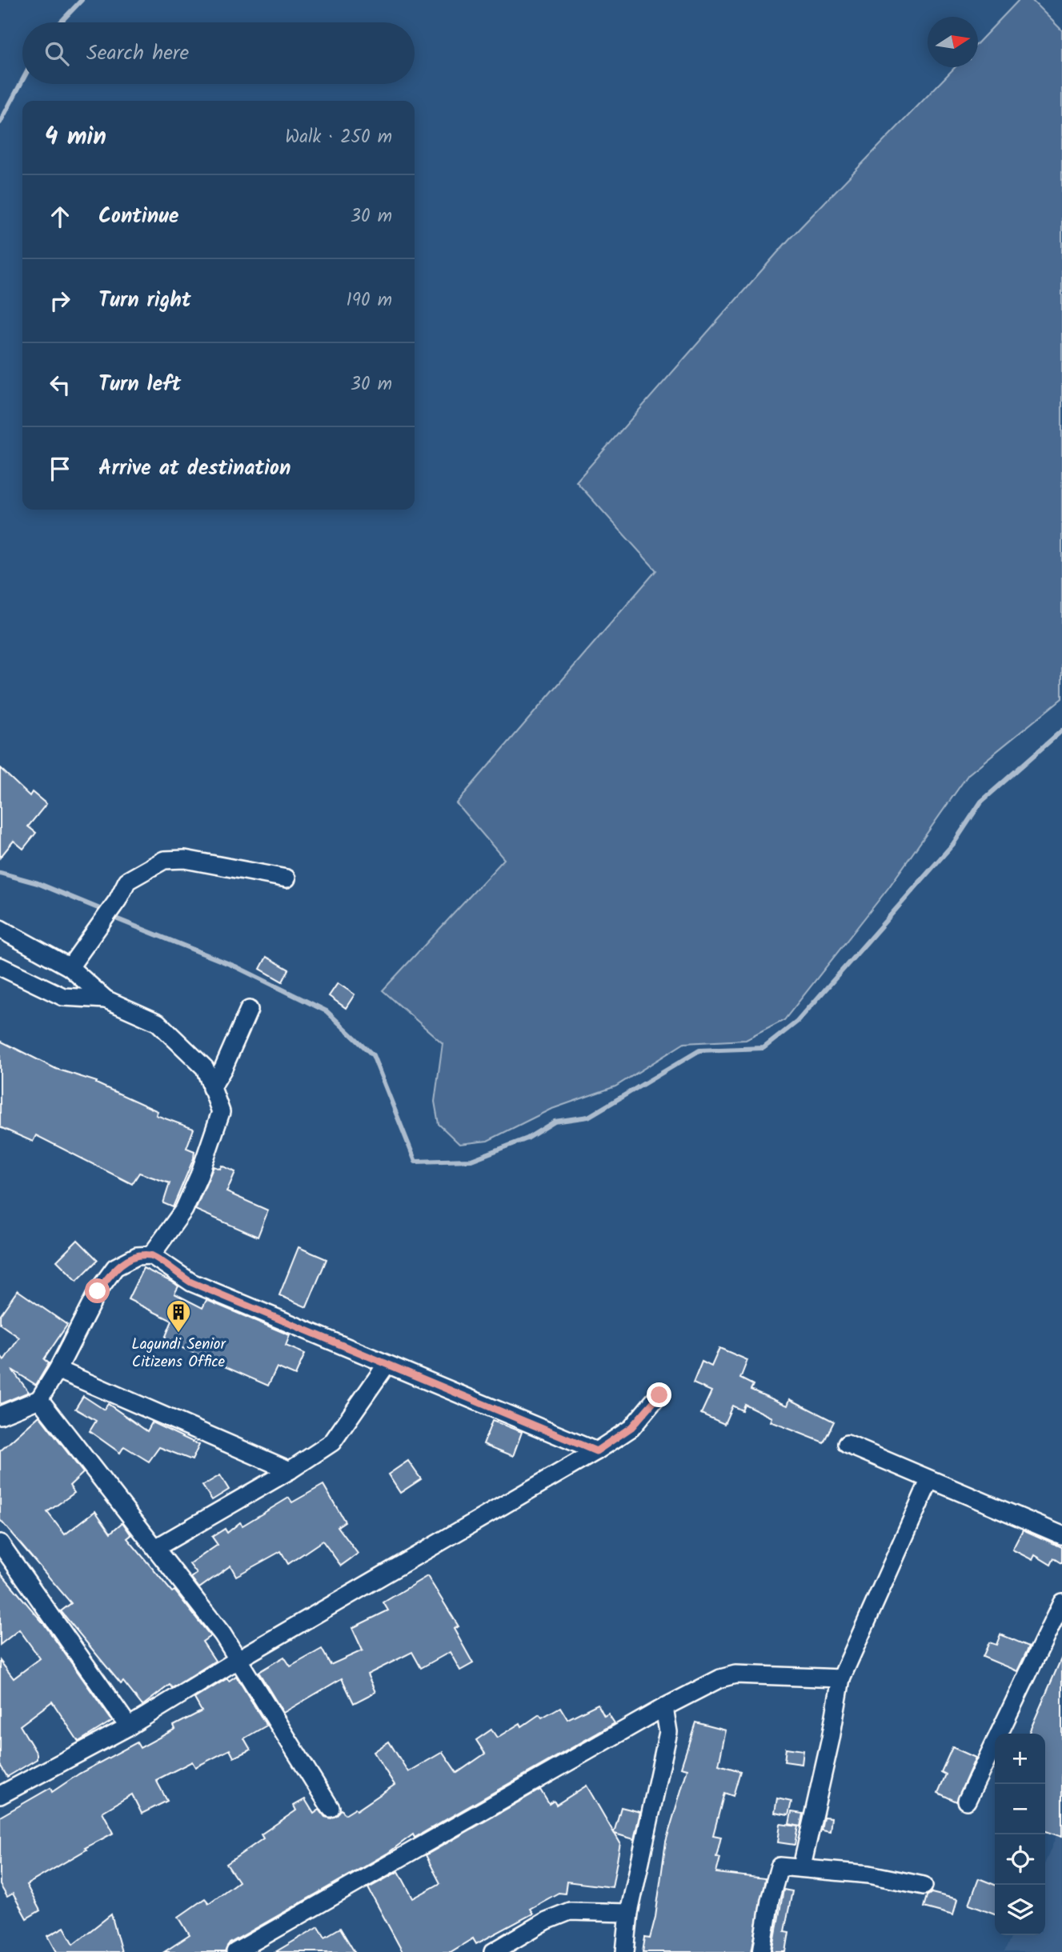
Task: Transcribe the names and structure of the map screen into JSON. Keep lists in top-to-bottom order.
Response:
{
  "places": {
    "building": ["Lagundi Senior Citizens Office"]
  },
  "north": "right",
  "page": {
    "search": "Search here",
    "heading": ["4 min", "Walk · 250 m"],
    "list": [
      ["Continue", "30 m"],
      ["Turn right", "190 m"],
      ["Turn left", "30 m"],
      "Arrive at destination"
    ],
    "map_buttons": ["+", "−"]
  }
}
